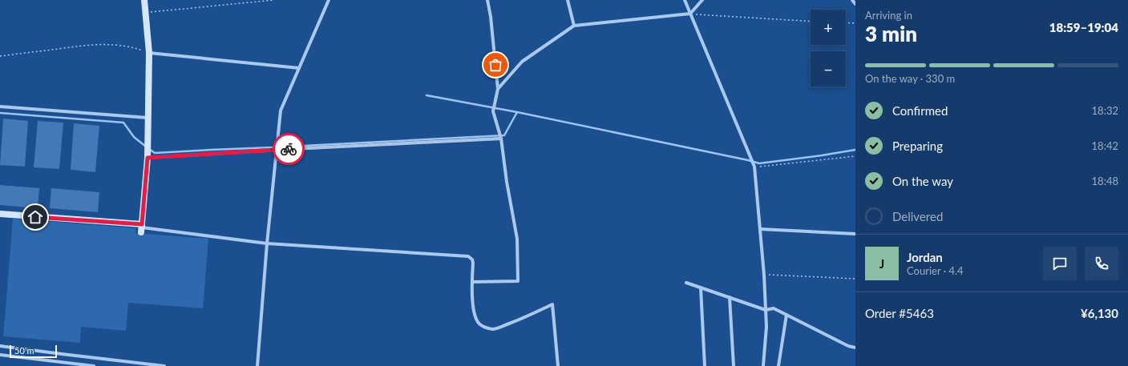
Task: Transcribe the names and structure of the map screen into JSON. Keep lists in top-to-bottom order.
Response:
{
  "scale_bar": "50 m",
  "page": {
    "heading": ["3 min", "Arriving in", "18:59–19:04"],
    "panel": [
      "Jordan",
      "Courier · 4.4",
      "Order #5463",
      "¥6,130"
    ],
    "map_buttons": ["+", "−"],
    "bar": "On the way · 330 m",
    "list": [
      ["Confirmed", "18:32"],
      ["Preparing", "18:42"],
      ["On the way", "18:48"],
      "Delivered"
    ],
    "round": "J",
    "scale": "50 m"
  }
}
